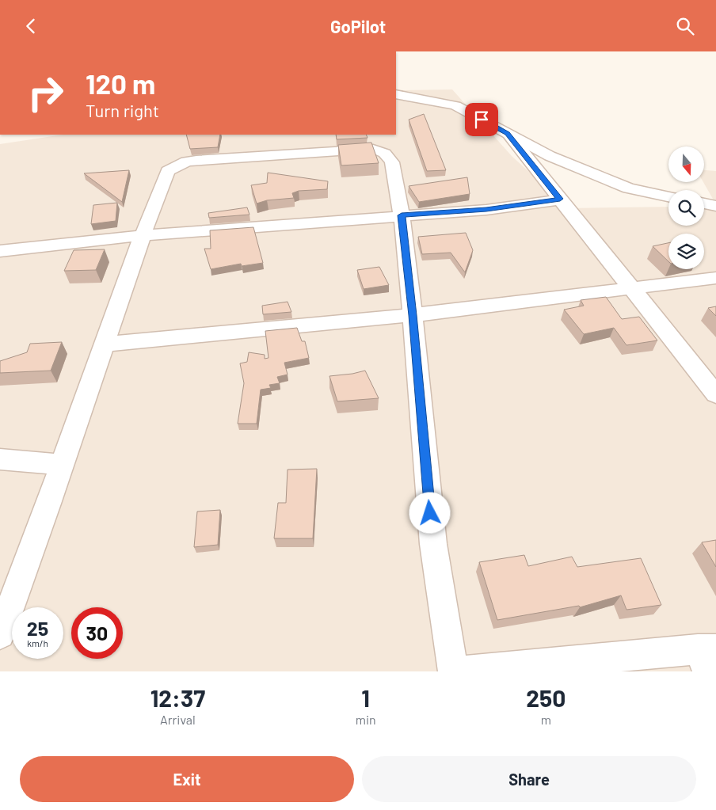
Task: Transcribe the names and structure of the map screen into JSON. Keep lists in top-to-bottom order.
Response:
{
  "north": "bottom",
  "page": {
    "header": "GoPilot",
    "turn": ["120 m", "Turn right"],
    "speed": "25 km/h",
    "limit": "30",
    "eta": [
      "12:37",
      "Arrival",
      "1",
      "min",
      "250",
      "m"
    ],
    "buttons": ["Exit", "Share"]
  }
}
